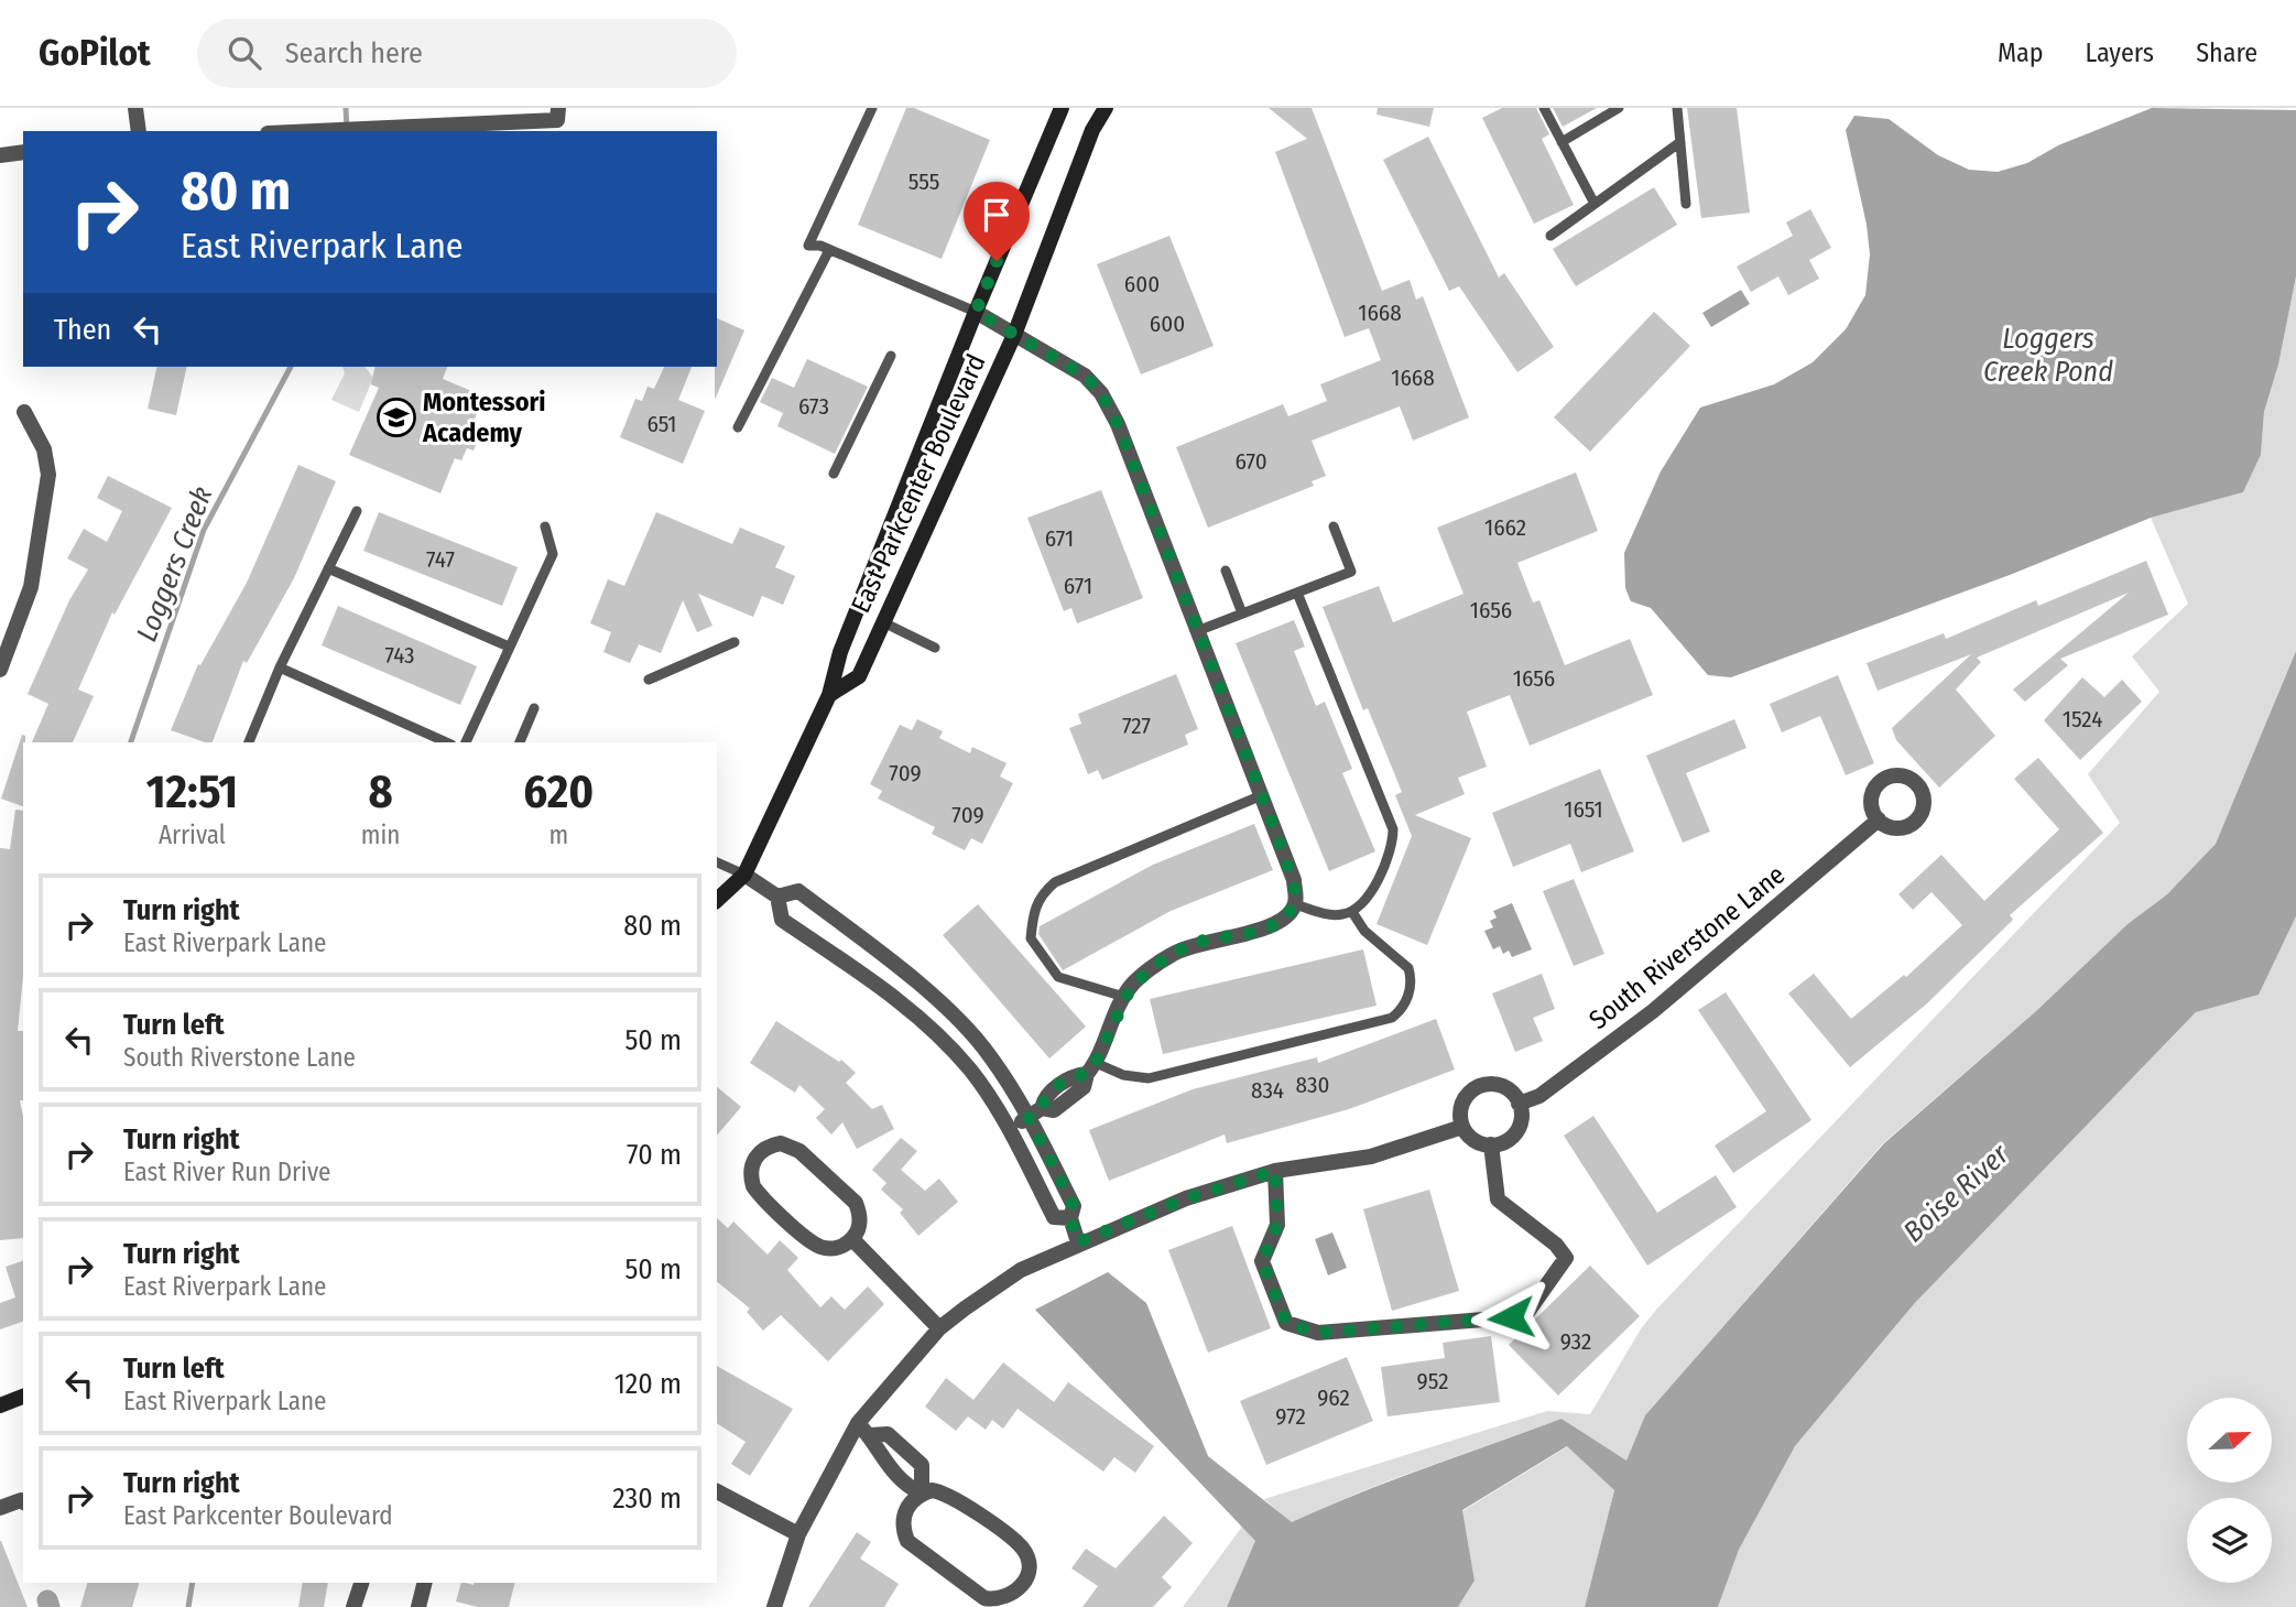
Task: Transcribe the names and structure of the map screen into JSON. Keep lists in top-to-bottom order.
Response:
{
  "streets": {
    "main road": ["East Parkcenter Boulevard"],
    "street": ["South Riverstone Lane"]
  },
  "water": ["Loggers Creek Pond", "Loggers Creek", "Boise River"],
  "places": {
    "school or university": ["Montessori Academy"]
  },
  "house_numbers": [
    "555",
    "600",
    "1668",
    "600",
    "1668",
    "673",
    "651",
    "670",
    "1662",
    "671",
    "747",
    "671",
    "1656",
    "743",
    "1656",
    "1524",
    "727",
    "709",
    "1651",
    "709",
    "830",
    "834",
    "932",
    "952",
    "962",
    "972"
  ],
  "north": "right",
  "page": {
    "header": "GoPilot",
    "search": "Search here",
    "nav": ["Map", "Layers", "Share"],
    "turn": ["80 m", "East Riverpark Lane"],
    "then": "Then",
    "eta": [
      "12:51",
      "Arrival",
      "8",
      "min",
      "620",
      "m"
    ],
    "list": [
      {
        "name": "Turn right",
        "note": "East Riverpark Lane",
        "value": "80 m"
      },
      {
        "name": "Turn left",
        "note": "South Riverstone Lane",
        "value": "50 m"
      },
      {
        "name": "Turn right",
        "note": "East River Run Drive",
        "value": "70 m"
      },
      {
        "name": "Turn right",
        "note": "East Riverpark Lane",
        "value": "50 m"
      },
      {
        "name": "Turn left",
        "note": "East Riverpark Lane",
        "value": "120 m"
      },
      {
        "name": "Turn right",
        "note": "East Parkcenter Boulevard",
        "value": "230 m"
      }
    ]
  }
}
